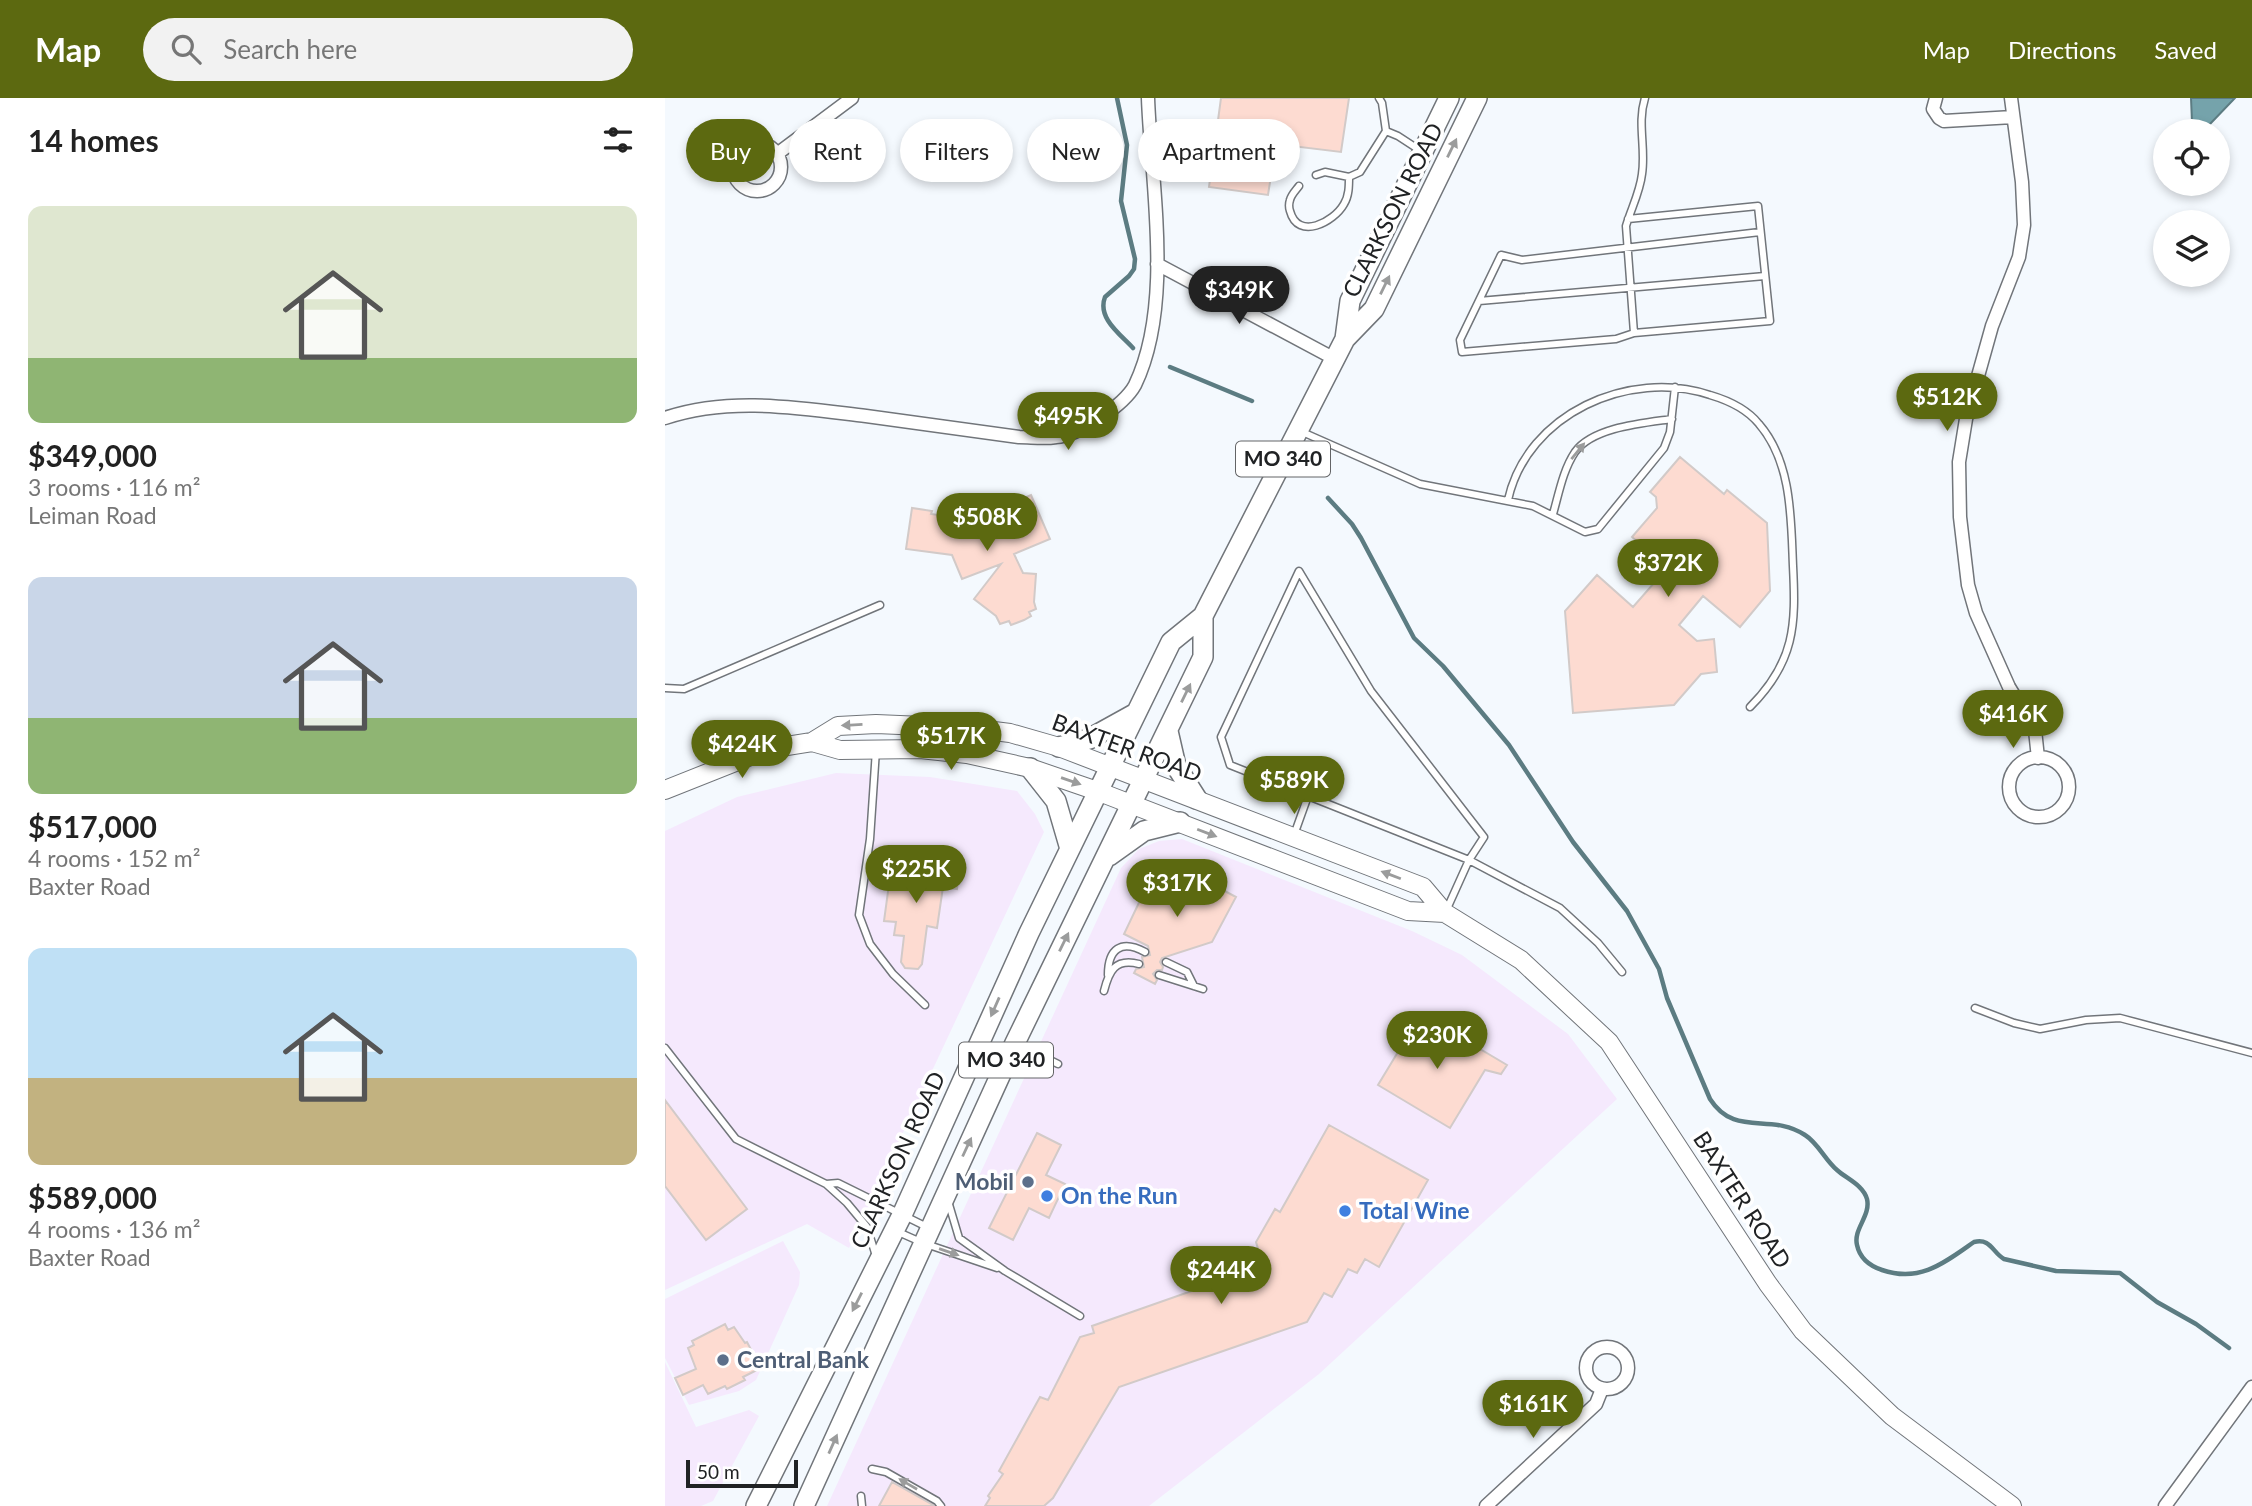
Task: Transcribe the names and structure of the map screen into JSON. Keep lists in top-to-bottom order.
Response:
{
  "streets": {
    "main road": ["CLARKSON ROAD", "MO 340", "BAXTER ROAD"]
  },
  "crossings": [
    ["CLARKSON ROAD", "BAXTER ROAD"]
  ],
  "places": [
    "Mobil",
    "On the Run",
    "Total Wine",
    "Central Bank"
  ],
  "scale_bar": "50 m",
  "page": {
    "header": "Map",
    "search": "Search here",
    "nav": ["Map", "Directions", "Saved"],
    "heading": "14 homes",
    "chip": [
      "Buy",
      "Rent",
      "Filters",
      "New",
      "Apartment"
    ],
    "list": [
      {
        "name": "$349,000",
        "note": "3 rooms · 116 m² · Leiman Road"
      },
      {
        "name": "$517,000",
        "note": "4 rooms · 152 m² · Baxter Road"
      },
      {
        "name": "$589,000",
        "note": "4 rooms · 136 m² · Baxter Road"
      }
    ],
    "price": [
      "$349K",
      "$512K",
      "$495K",
      "$508K",
      "$372K",
      "$416K",
      "$517K",
      "$424K",
      "$589K",
      "$225K",
      "$317K",
      "$230K",
      "$244K",
      "$161K"
    ],
    "scale": "50 m"
  }
}
